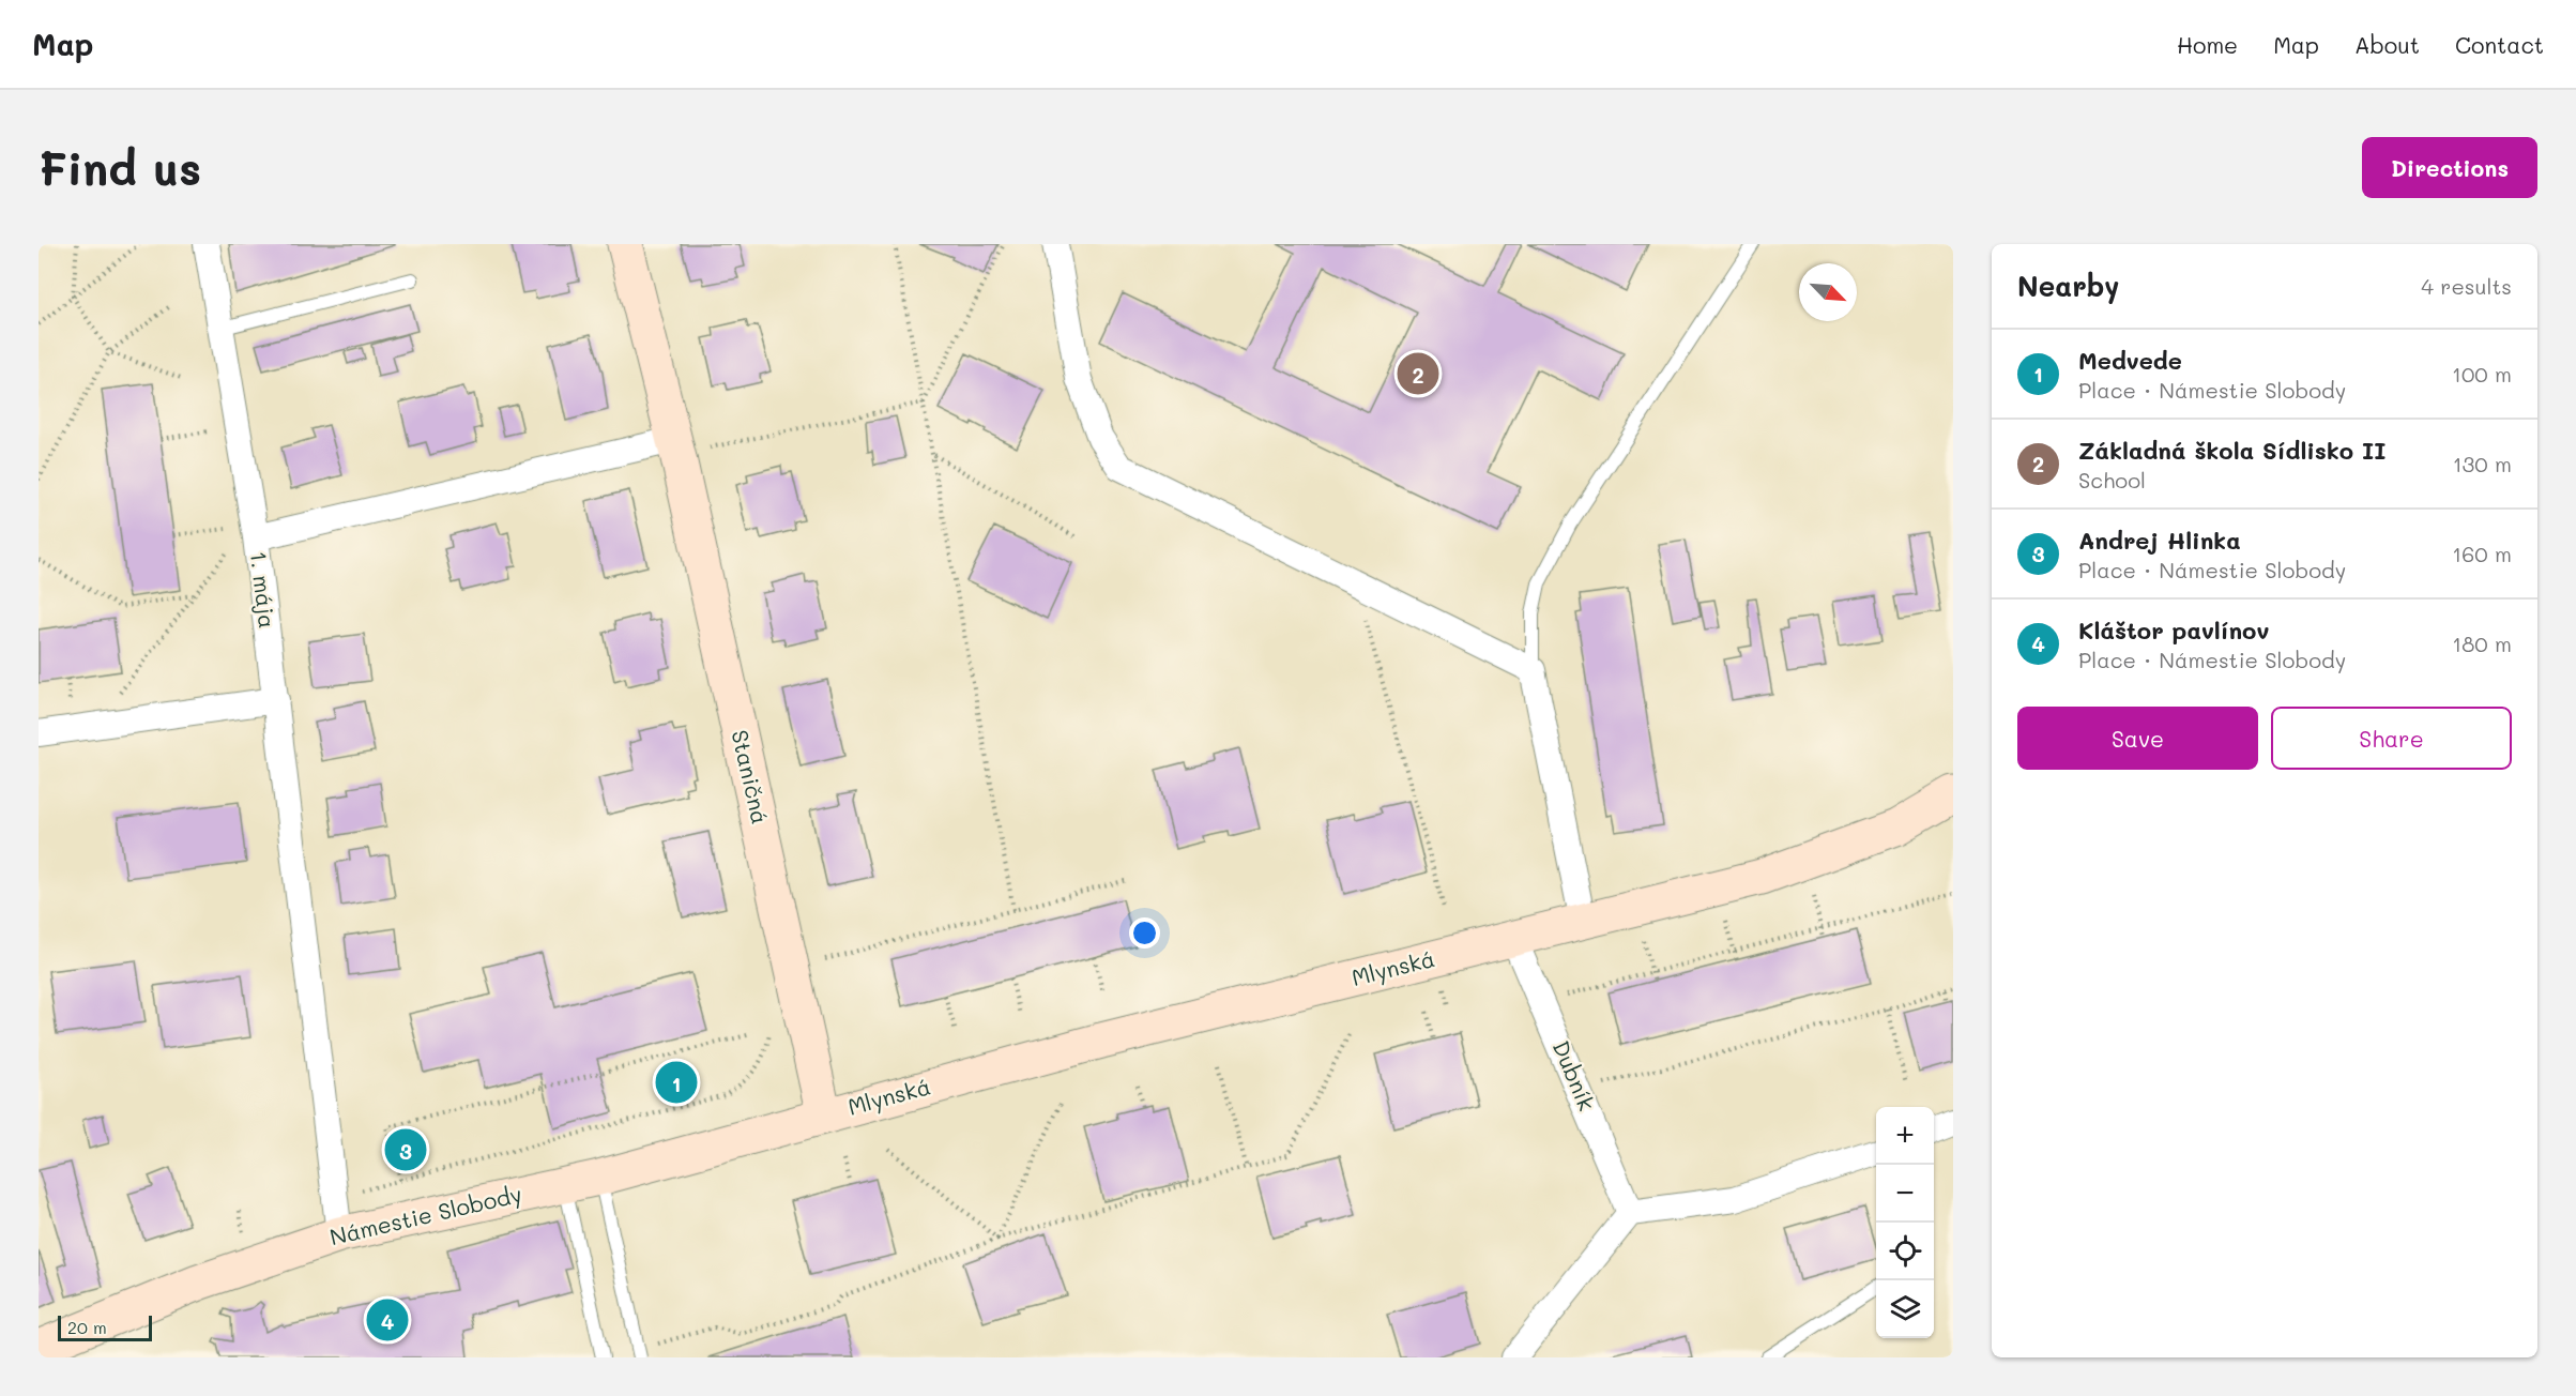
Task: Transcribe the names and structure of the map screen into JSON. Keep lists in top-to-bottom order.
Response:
{
  "streets": {
    "street": [
      "1. mája",
      "Staničná",
      "Mlynská",
      "Dubník",
      "Námestie Slobody"
    ]
  },
  "crossings": [
    ["1. mája", "Námestie Slobody"],
    ["Staničná", "Mlynská"],
    ["Staničná", "Námestie Slobody"],
    ["Mlynská", "Dubník"],
    ["Mlynská", "Námestie Slobody"]
  ],
  "scale_bar": "20 m",
  "north": "bottom right",
  "page": {
    "header": "Map",
    "nav": [
      "Home",
      "Map",
      "About",
      "Contact"
    ],
    "buttons": [
      "Directions",
      ["Save", "Share"]
    ],
    "title": "Find us",
    "heading": ["Nearby", "4 results"],
    "list": [
      {
        "mark": "1",
        "name": "Medvede",
        "note": "Place · Námestie Slobody",
        "value": "100 m"
      },
      {
        "mark": "2",
        "name": "Základná škola Sídlisko II",
        "note": "School",
        "value": "130 m"
      },
      {
        "mark": "3",
        "name": "Andrej Hlinka",
        "note": "Place · Námestie Slobody",
        "value": "160 m"
      },
      {
        "mark": "4",
        "name": "Kláštor pavlínov",
        "note": "Place · Námestie Slobody",
        "value": "180 m"
      }
    ],
    "pins": [
      "2",
      "1",
      "3",
      "4"
    ],
    "map_buttons": ["+", "−"],
    "scale": "20 m"
  }
}
